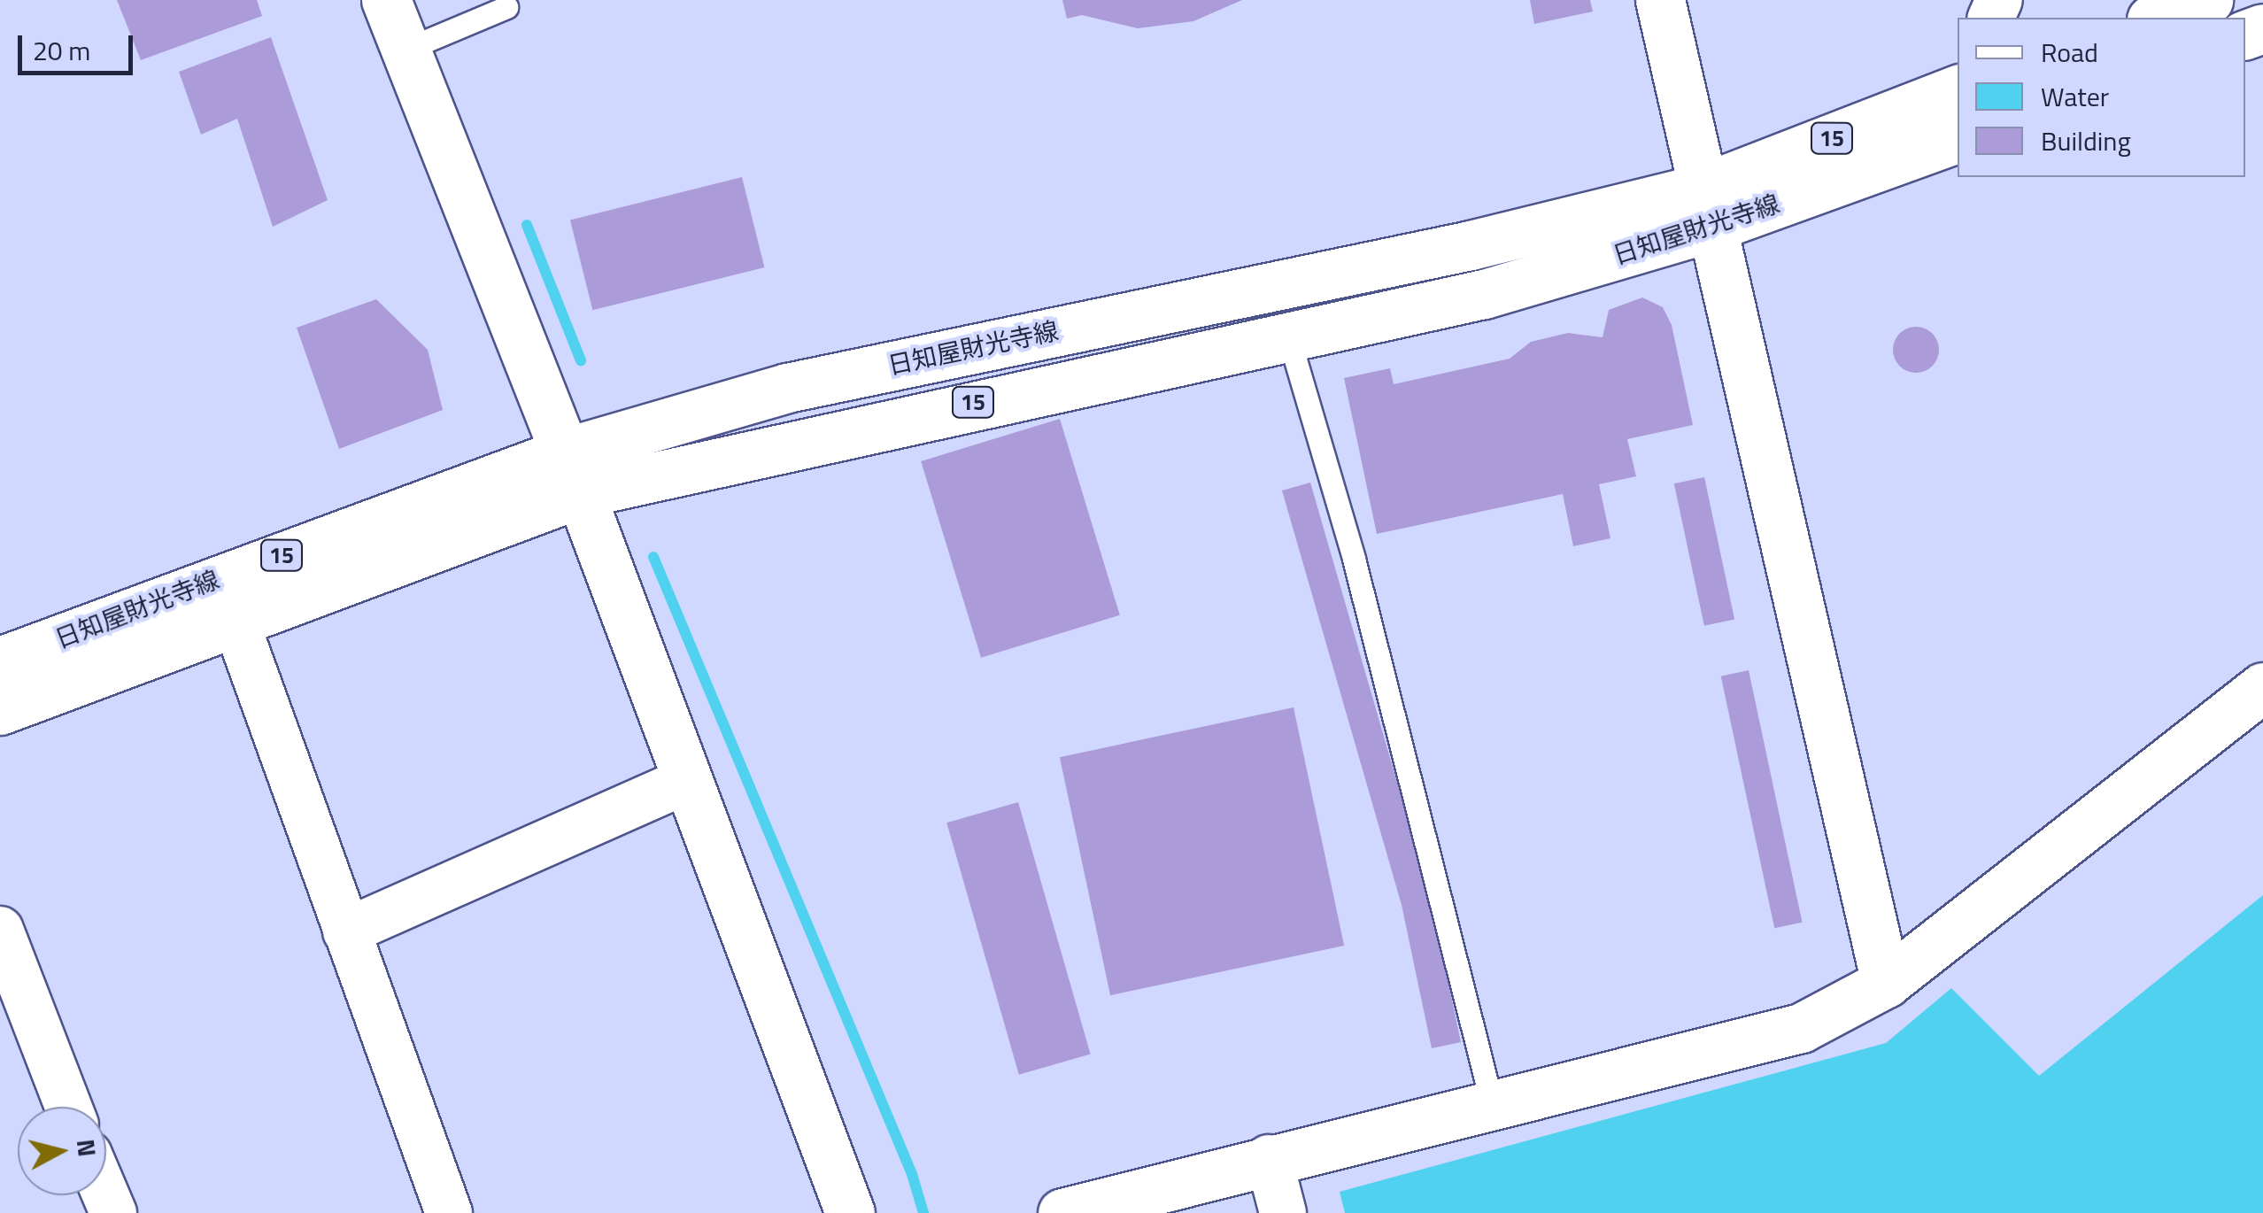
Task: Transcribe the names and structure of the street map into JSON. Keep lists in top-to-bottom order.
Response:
{
  "streets": {
    "main road": ["15", "日知屋財光寺線"]
  },
  "legend": ["Road", "Water", "Building"],
  "scale_bar": "20 m",
  "north": "right"
}
